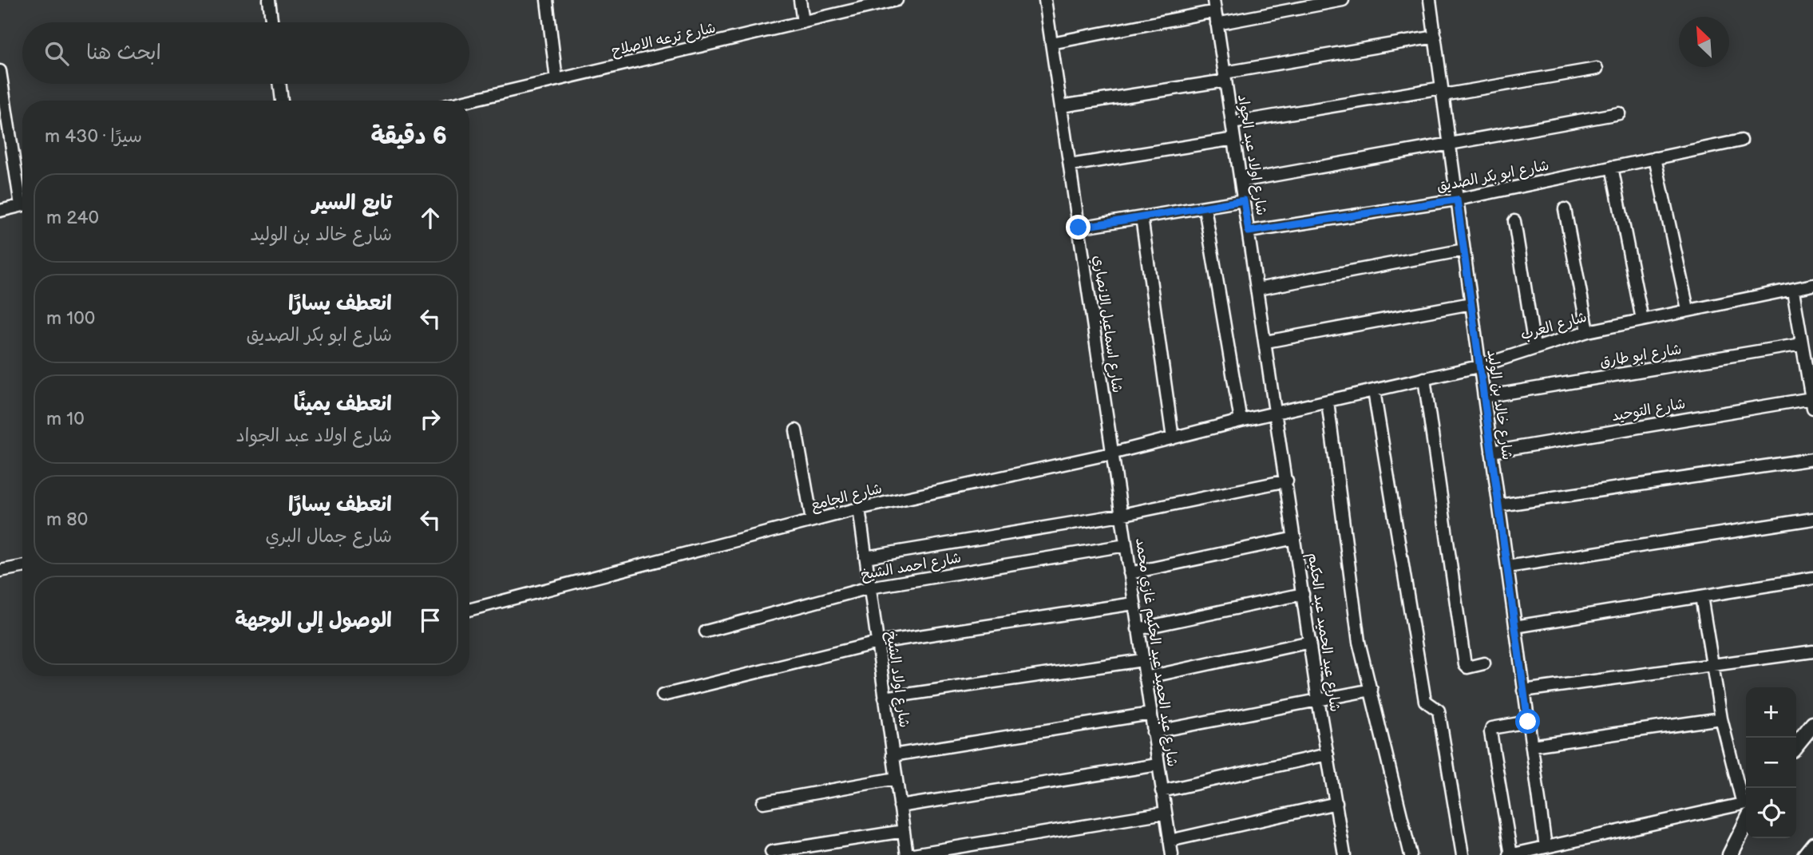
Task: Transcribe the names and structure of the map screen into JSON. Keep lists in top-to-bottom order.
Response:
{
  "streets": {
    "street": [
      "شارع ترعه الاصلاح",
      "شارع اولاد عبد الجواد",
      "شارع ابو بكر الصديق",
      "شارع اسماعيل الانصاري",
      "شارع العرب",
      "شارع ابو طارق",
      "شارع خالد بن الوليد",
      "شارع التوحيد",
      "شارع الجامع",
      "شارع احمد الشيخ",
      "شارع عبد الحميد عبد الحكيم",
      "شارع عبد الحميد عبد الحكيم غازي محمد",
      "شارع اولاد الشيخ"
    ]
  },
  "crossings": [
    ["شارع اولاد عبد الجواد", "شارع ابو بكر الصديق"],
    ["شارع اولاد عبد الجواد", "شارع العرب"],
    ["شارع اولاد عبد الجواد", "شارع عبد الحميد عبد الحكيم"],
    ["شارع ابو بكر الصديق", "شارع خالد بن الوليد"],
    ["شارع اسماعيل الانصاري", "شارع الجامع"],
    ["شارع اسماعيل الانصاري", "شارع عبد الحميد عبد الحكيم غازي محمد"],
    ["شارع العرب", "شارع خالد بن الوليد"],
    ["شارع العرب", "شارع الجامع"],
    ["شارع العرب", "شارع عبد الحميد عبد الحكيم"],
    ["شارع ابو طارق", "شارع خالد بن الوليد"],
    ["شارع خالد بن الوليد", "شارع التوحيد"],
    ["شارع الجامع", "شارع عبد الحميد عبد الحكيم غازي محمد"],
    ["شارع الجامع", "شارع اولاد الشيخ"],
    ["شارع احمد الشيخ", "شارع عبد الحميد عبد الحكيم غازي محمد"],
    ["شارع احمد الشيخ", "شارع اولاد الشيخ"]
  ],
  "north": "top left",
  "page": {
    "search": "ابحث هنا",
    "heading": ["6 دقيقة", "سيرًا · 430 m"],
    "list": [
      ["تابع السير", "شارع خالد بن الوليد", "240 m"],
      ["انعطف يسارًا", "شارع ابو بكر الصديق", "100 m"],
      ["انعطف يمينًا", "شارع اولاد عبد الجواد", "10 m"],
      ["انعطف يسارًا", "شارع جمال البري", "80 m"],
      "الوصول إلى الوجهة"
    ],
    "map_buttons": ["+", "−"]
  }
}
